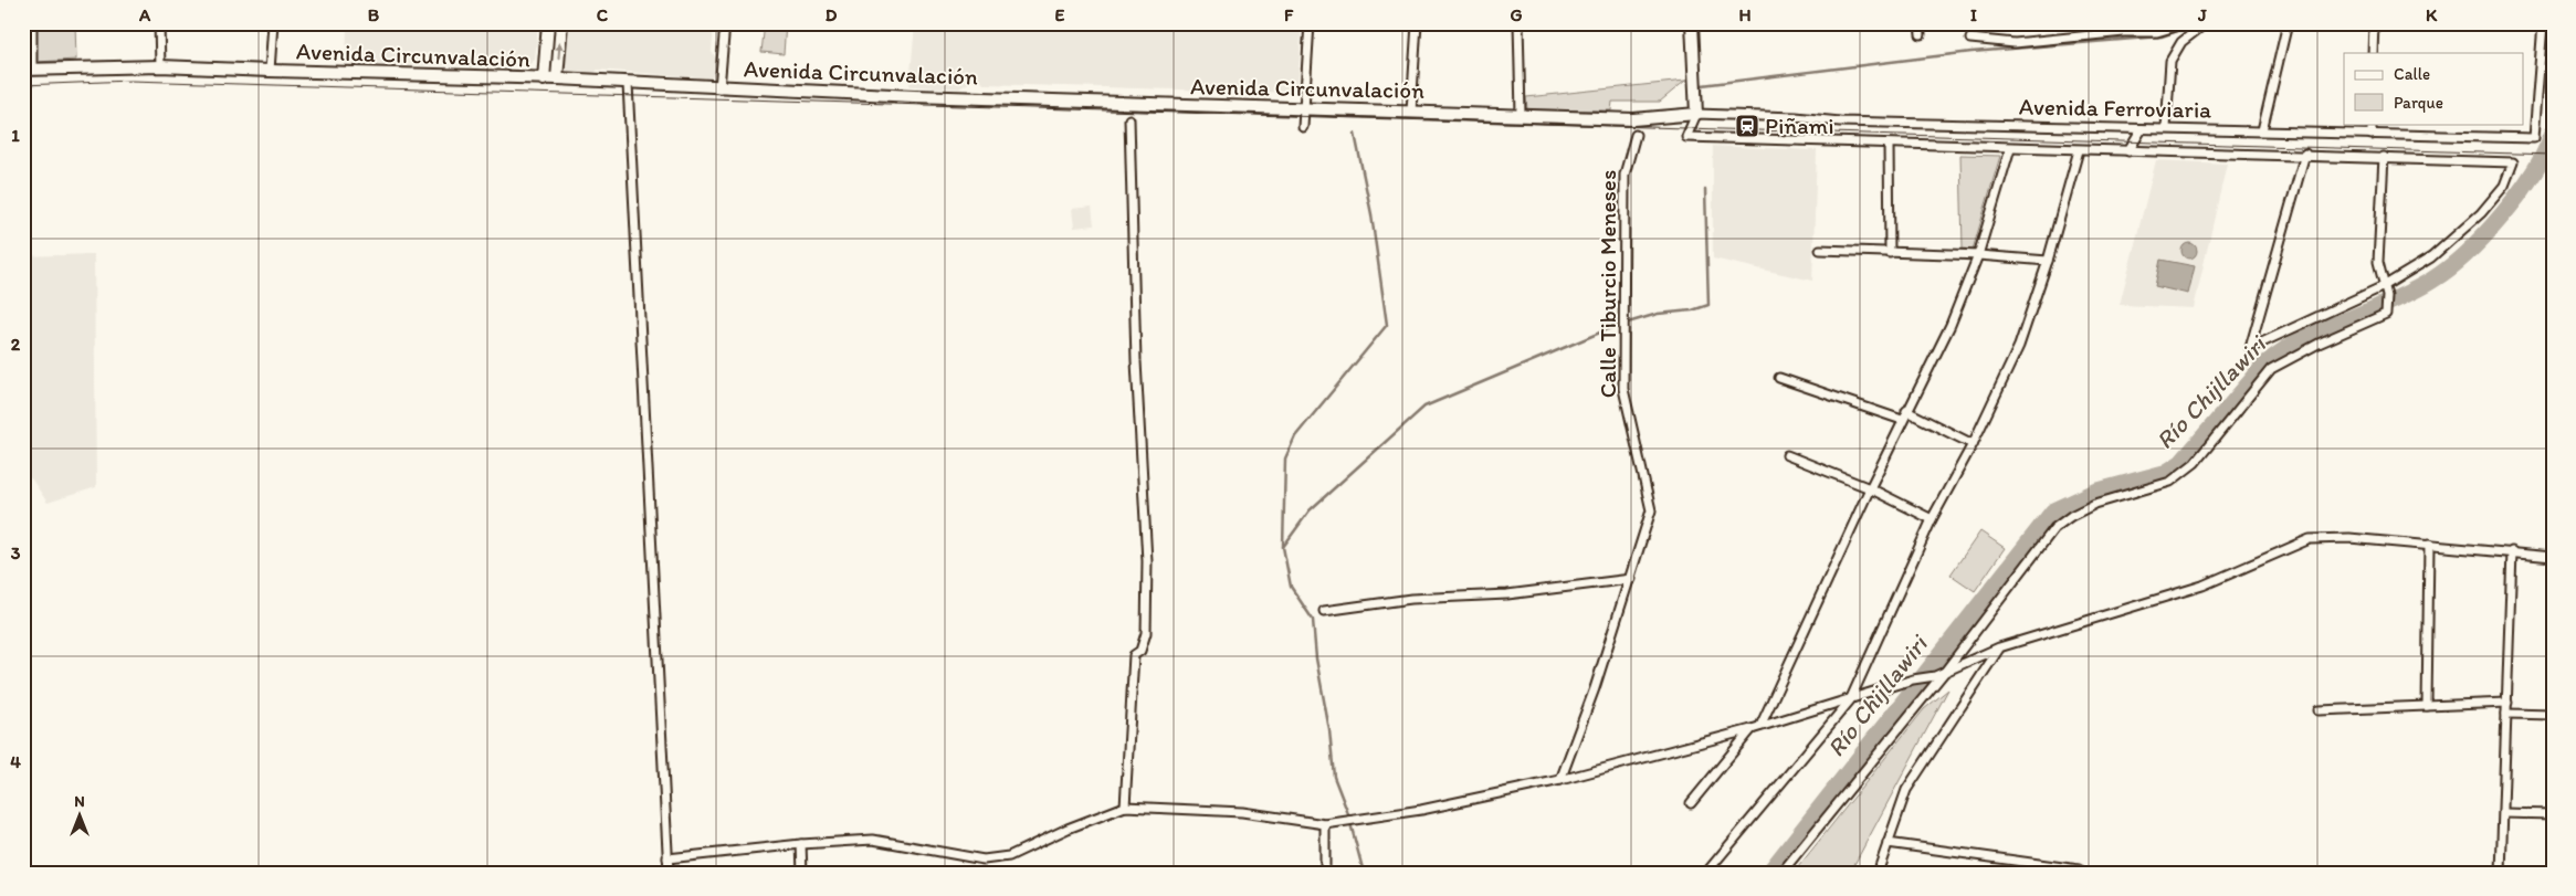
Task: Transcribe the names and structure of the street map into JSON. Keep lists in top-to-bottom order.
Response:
{
  "streets": {
    "street": ["Avenida Circunvalación", "Avenida Ferroviaria", "Calle Tiburcio Meneses"]
  },
  "crossings": [
    ["Avenida Circunvalación", "Avenida Ferroviaria"]
  ],
  "water": ["Río Chijllawiri"],
  "places": {
    "station": ["Piñami"]
  },
  "legend": ["Calle", "Parque"],
  "north": "top",
  "grid": {
    "columns": [
      "A",
      "B",
      "C",
      "D",
      "E",
      "F",
      "G",
      "H",
      "I",
      "J",
      "K"
    ],
    "rows": [
      "1",
      "2",
      "3",
      "4"
    ]
  }
}
